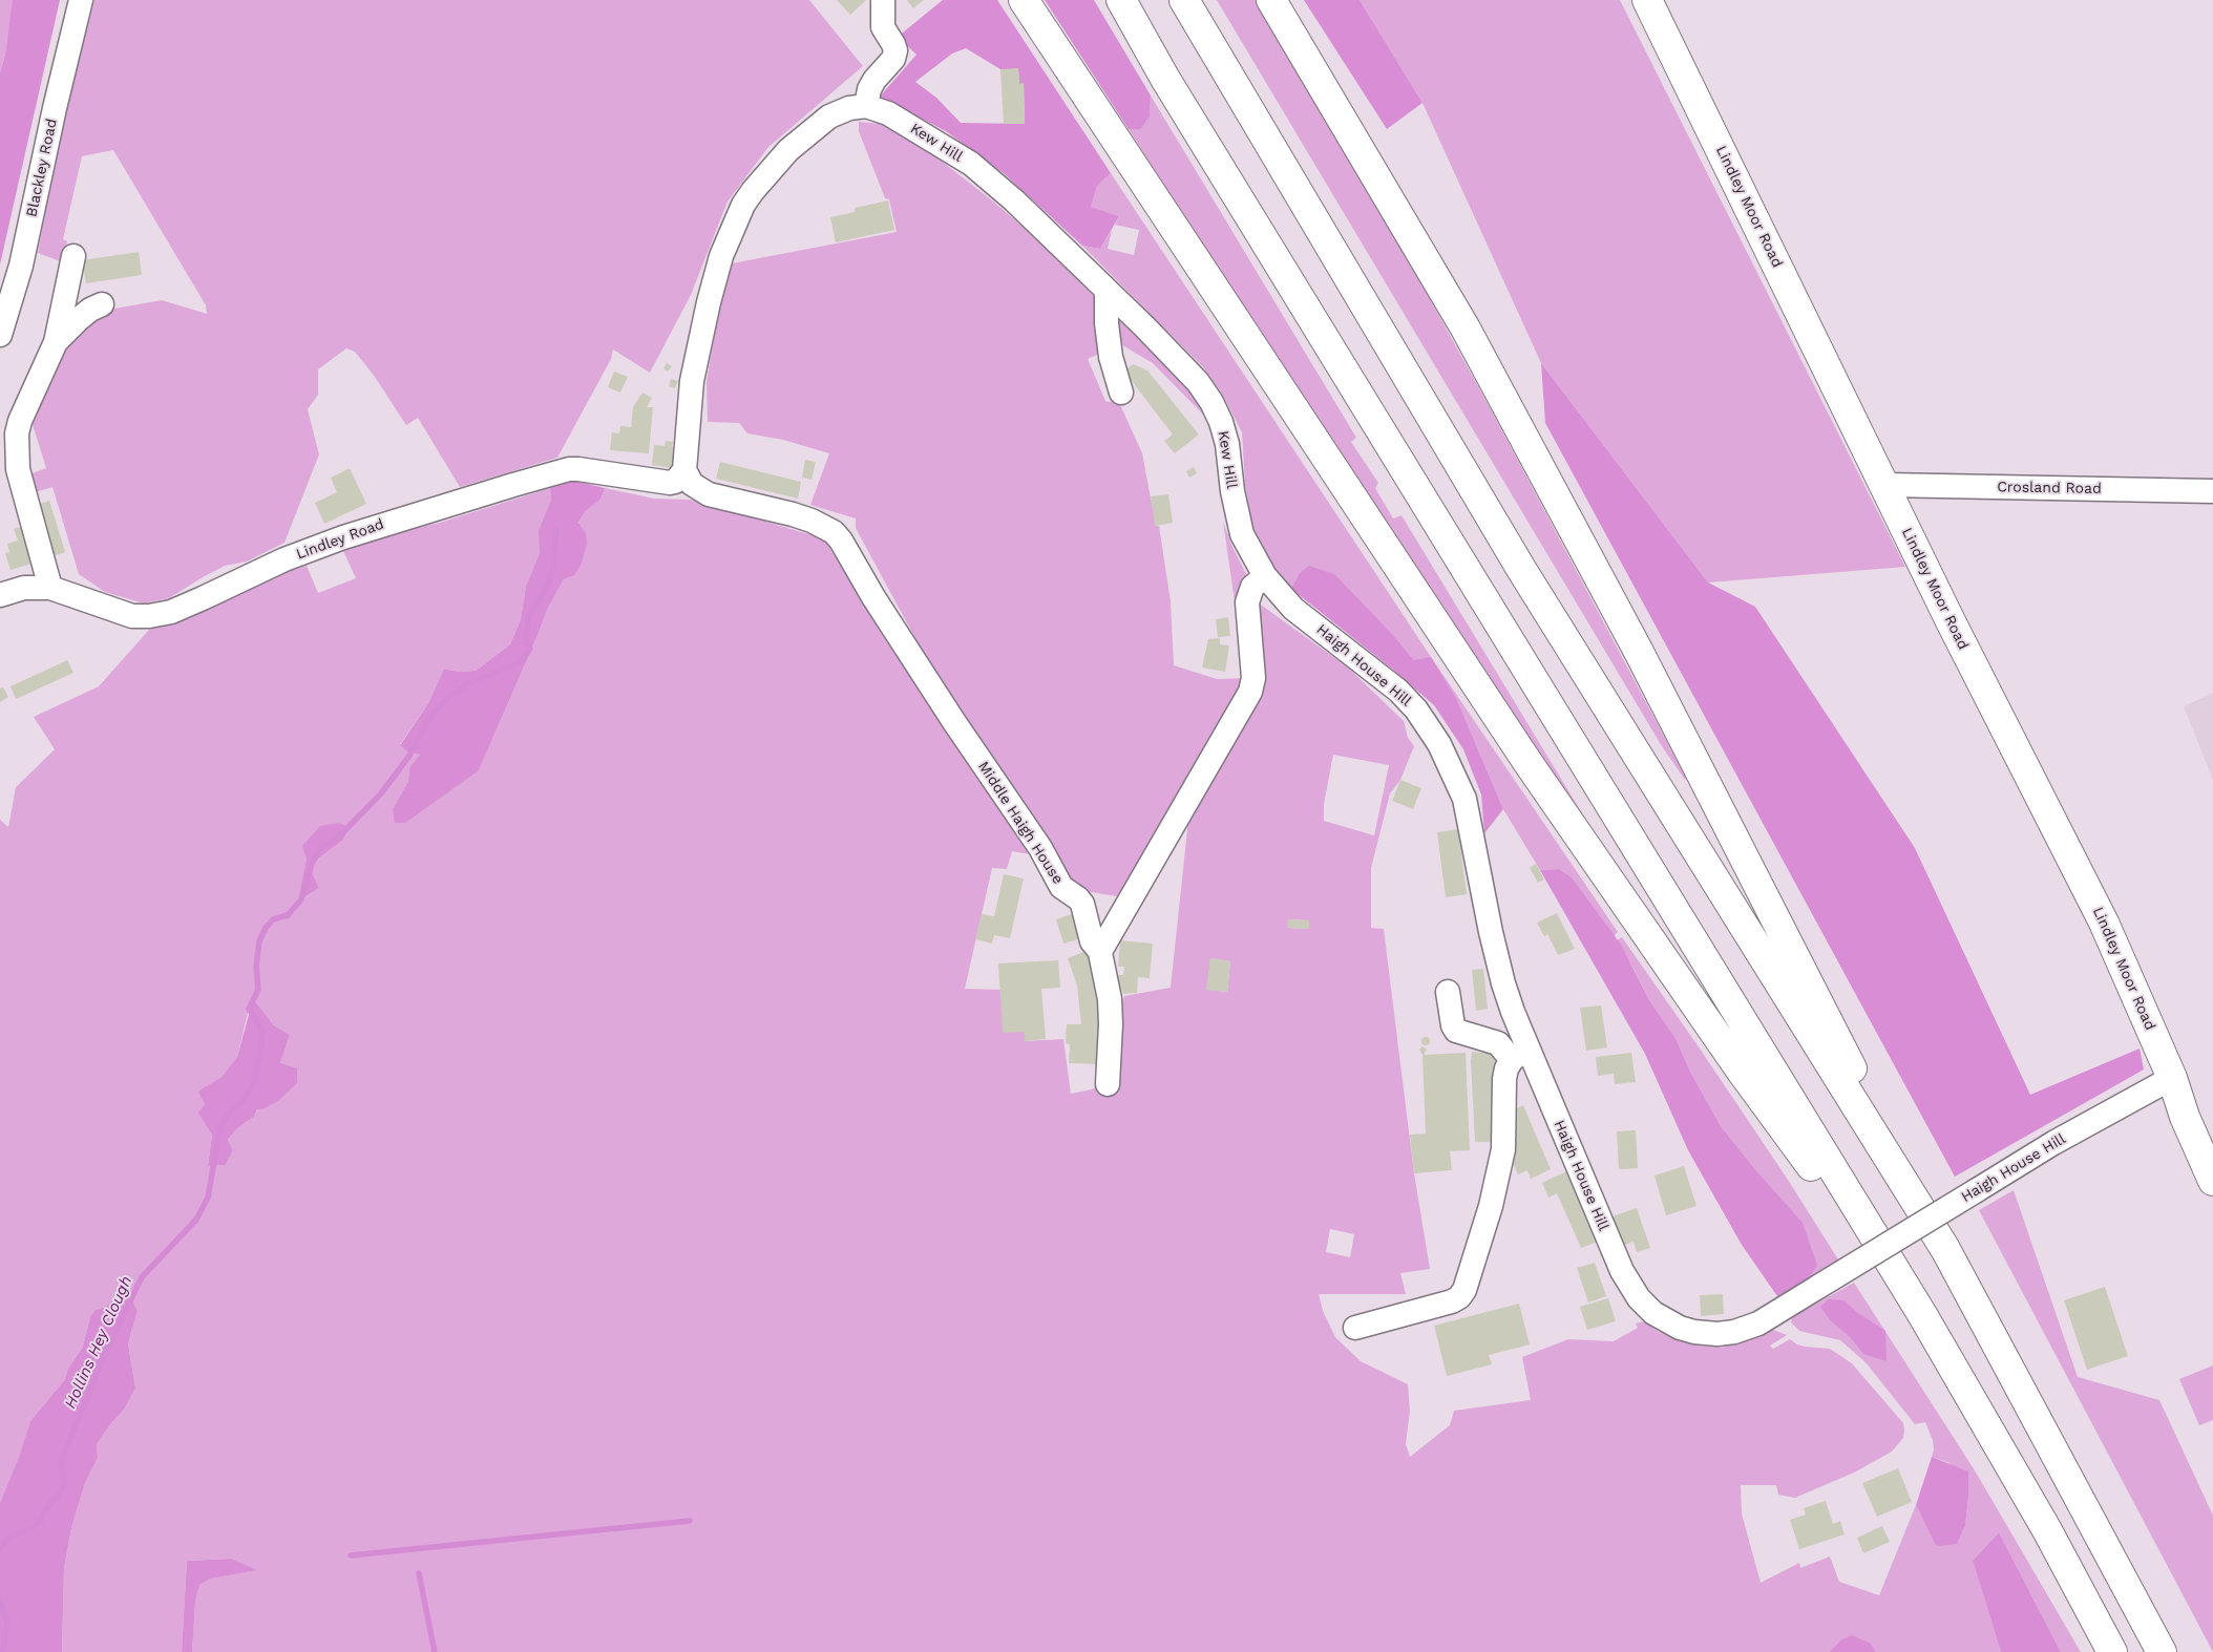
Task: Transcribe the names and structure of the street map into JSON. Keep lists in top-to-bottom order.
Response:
{
  "streets": {
    "main road": ["Lindley Moor Road"],
    "street": [
      "Kew Hill",
      "Blackley Road",
      "Crosland Road",
      "Lindley Road",
      "Haigh House Hill",
      "Middle Haigh House"
    ]
  },
  "crossings": [
    ["Kew Hill", "Haigh House Hill"],
    ["Lindley Moor Road", "Crosland Road"],
    ["Lindley Moor Road", "Haigh House Hill"],
    ["Lindley Road", "Middle Haigh House"]
  ],
  "water": ["Hollins Hey Clough"]
}
